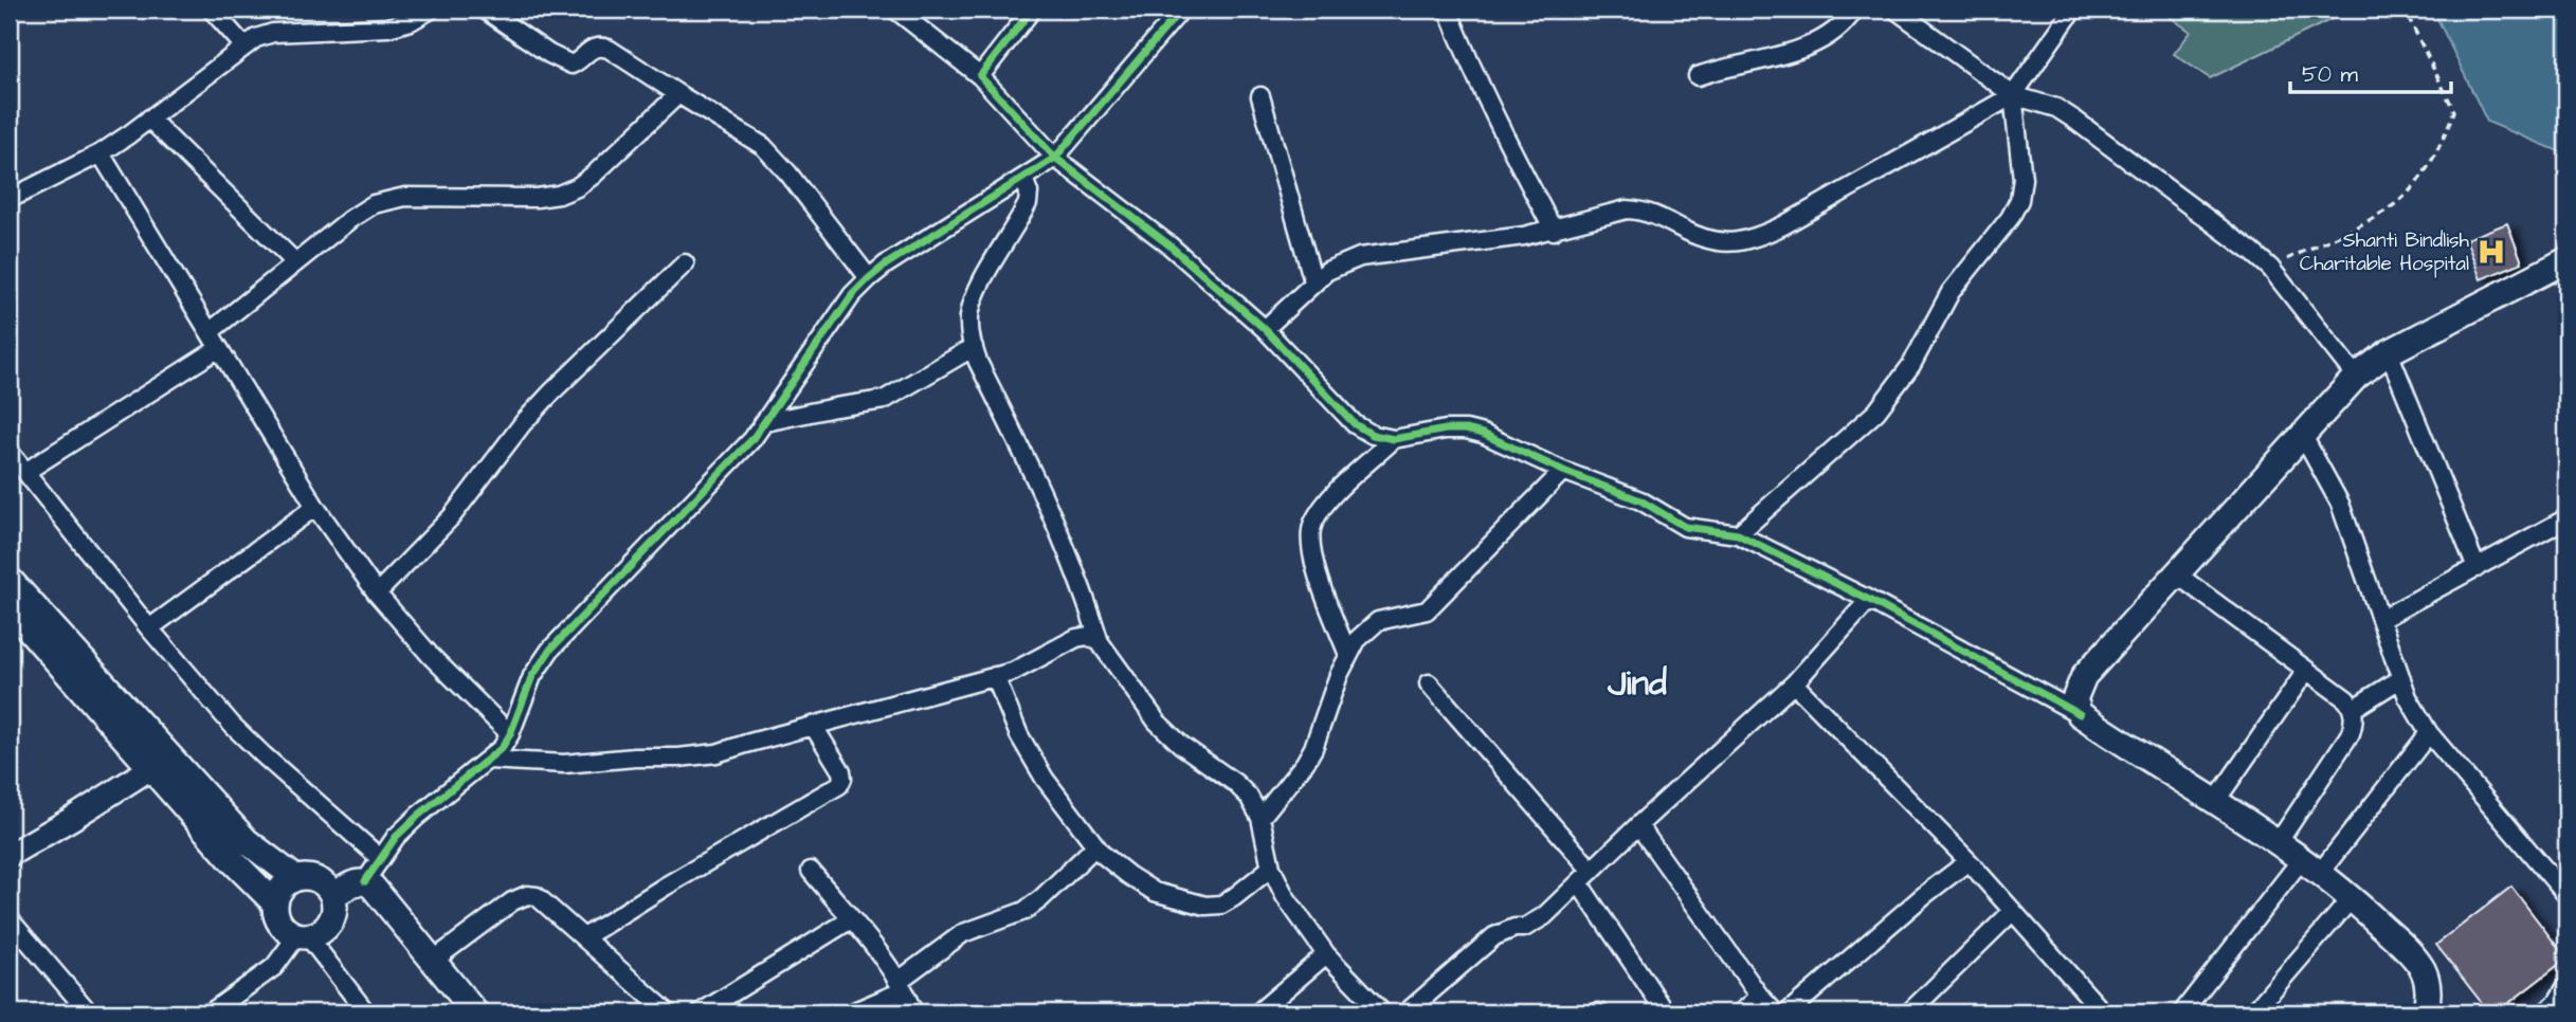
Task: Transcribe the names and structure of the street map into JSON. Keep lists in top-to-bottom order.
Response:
{
  "districts": ["Jind"],
  "places": {
    "hospital": ["Shanti Bindlish Charitable Hospital"]
  },
  "scale_bar": "50 m"
}
